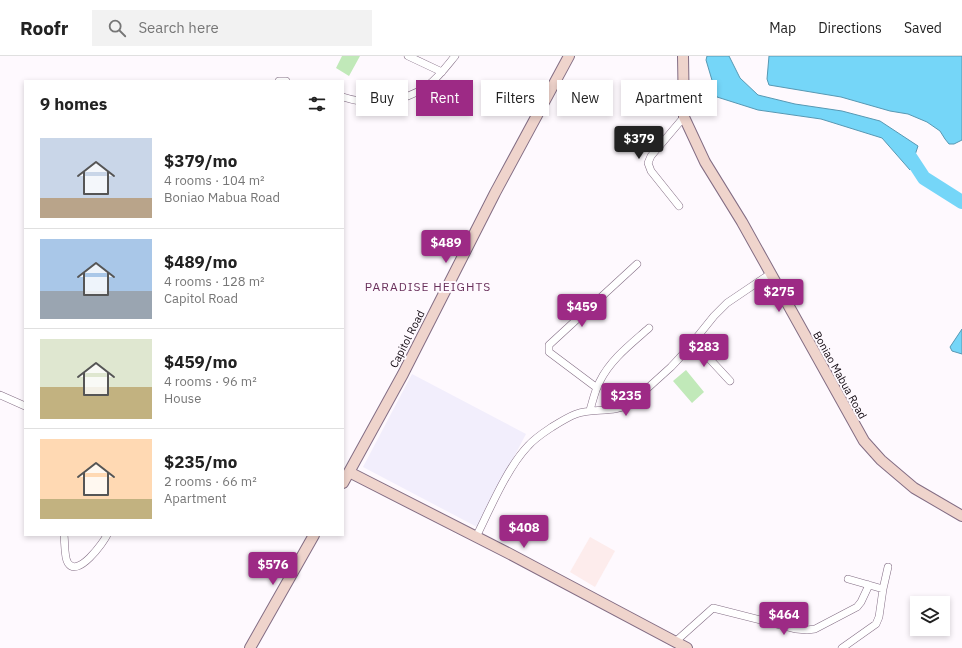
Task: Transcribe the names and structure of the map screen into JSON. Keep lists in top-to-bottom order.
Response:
{
  "streets": {
    "main road": ["Capitol Road", "Boniao Mabua Road"]
  },
  "districts": ["PARADISE HEIGHTS"],
  "page": {
    "header": "Roofr",
    "search": "Search here",
    "nav": ["Map", "Directions", "Saved"],
    "chip": [
      "Buy",
      "Rent",
      "Filters",
      "New",
      "Apartment"
    ],
    "heading": "9 homes",
    "price": [
      "$379",
      "$489",
      "$275",
      "$459",
      "$283",
      "$235",
      "$408",
      "$576",
      "$464"
    ],
    "list": [
      {
        "name": "$379/mo",
        "note": "4 rooms · 104 m² · Boniao Mabua Road"
      },
      {
        "name": "$489/mo",
        "note": "4 rooms · 128 m² · Capitol Road"
      },
      {
        "name": "$459/mo",
        "note": "4 rooms · 96 m² · House"
      },
      {
        "name": "$235/mo",
        "note": "2 rooms · 66 m² · Apartment"
      }
    ]
  }
}
